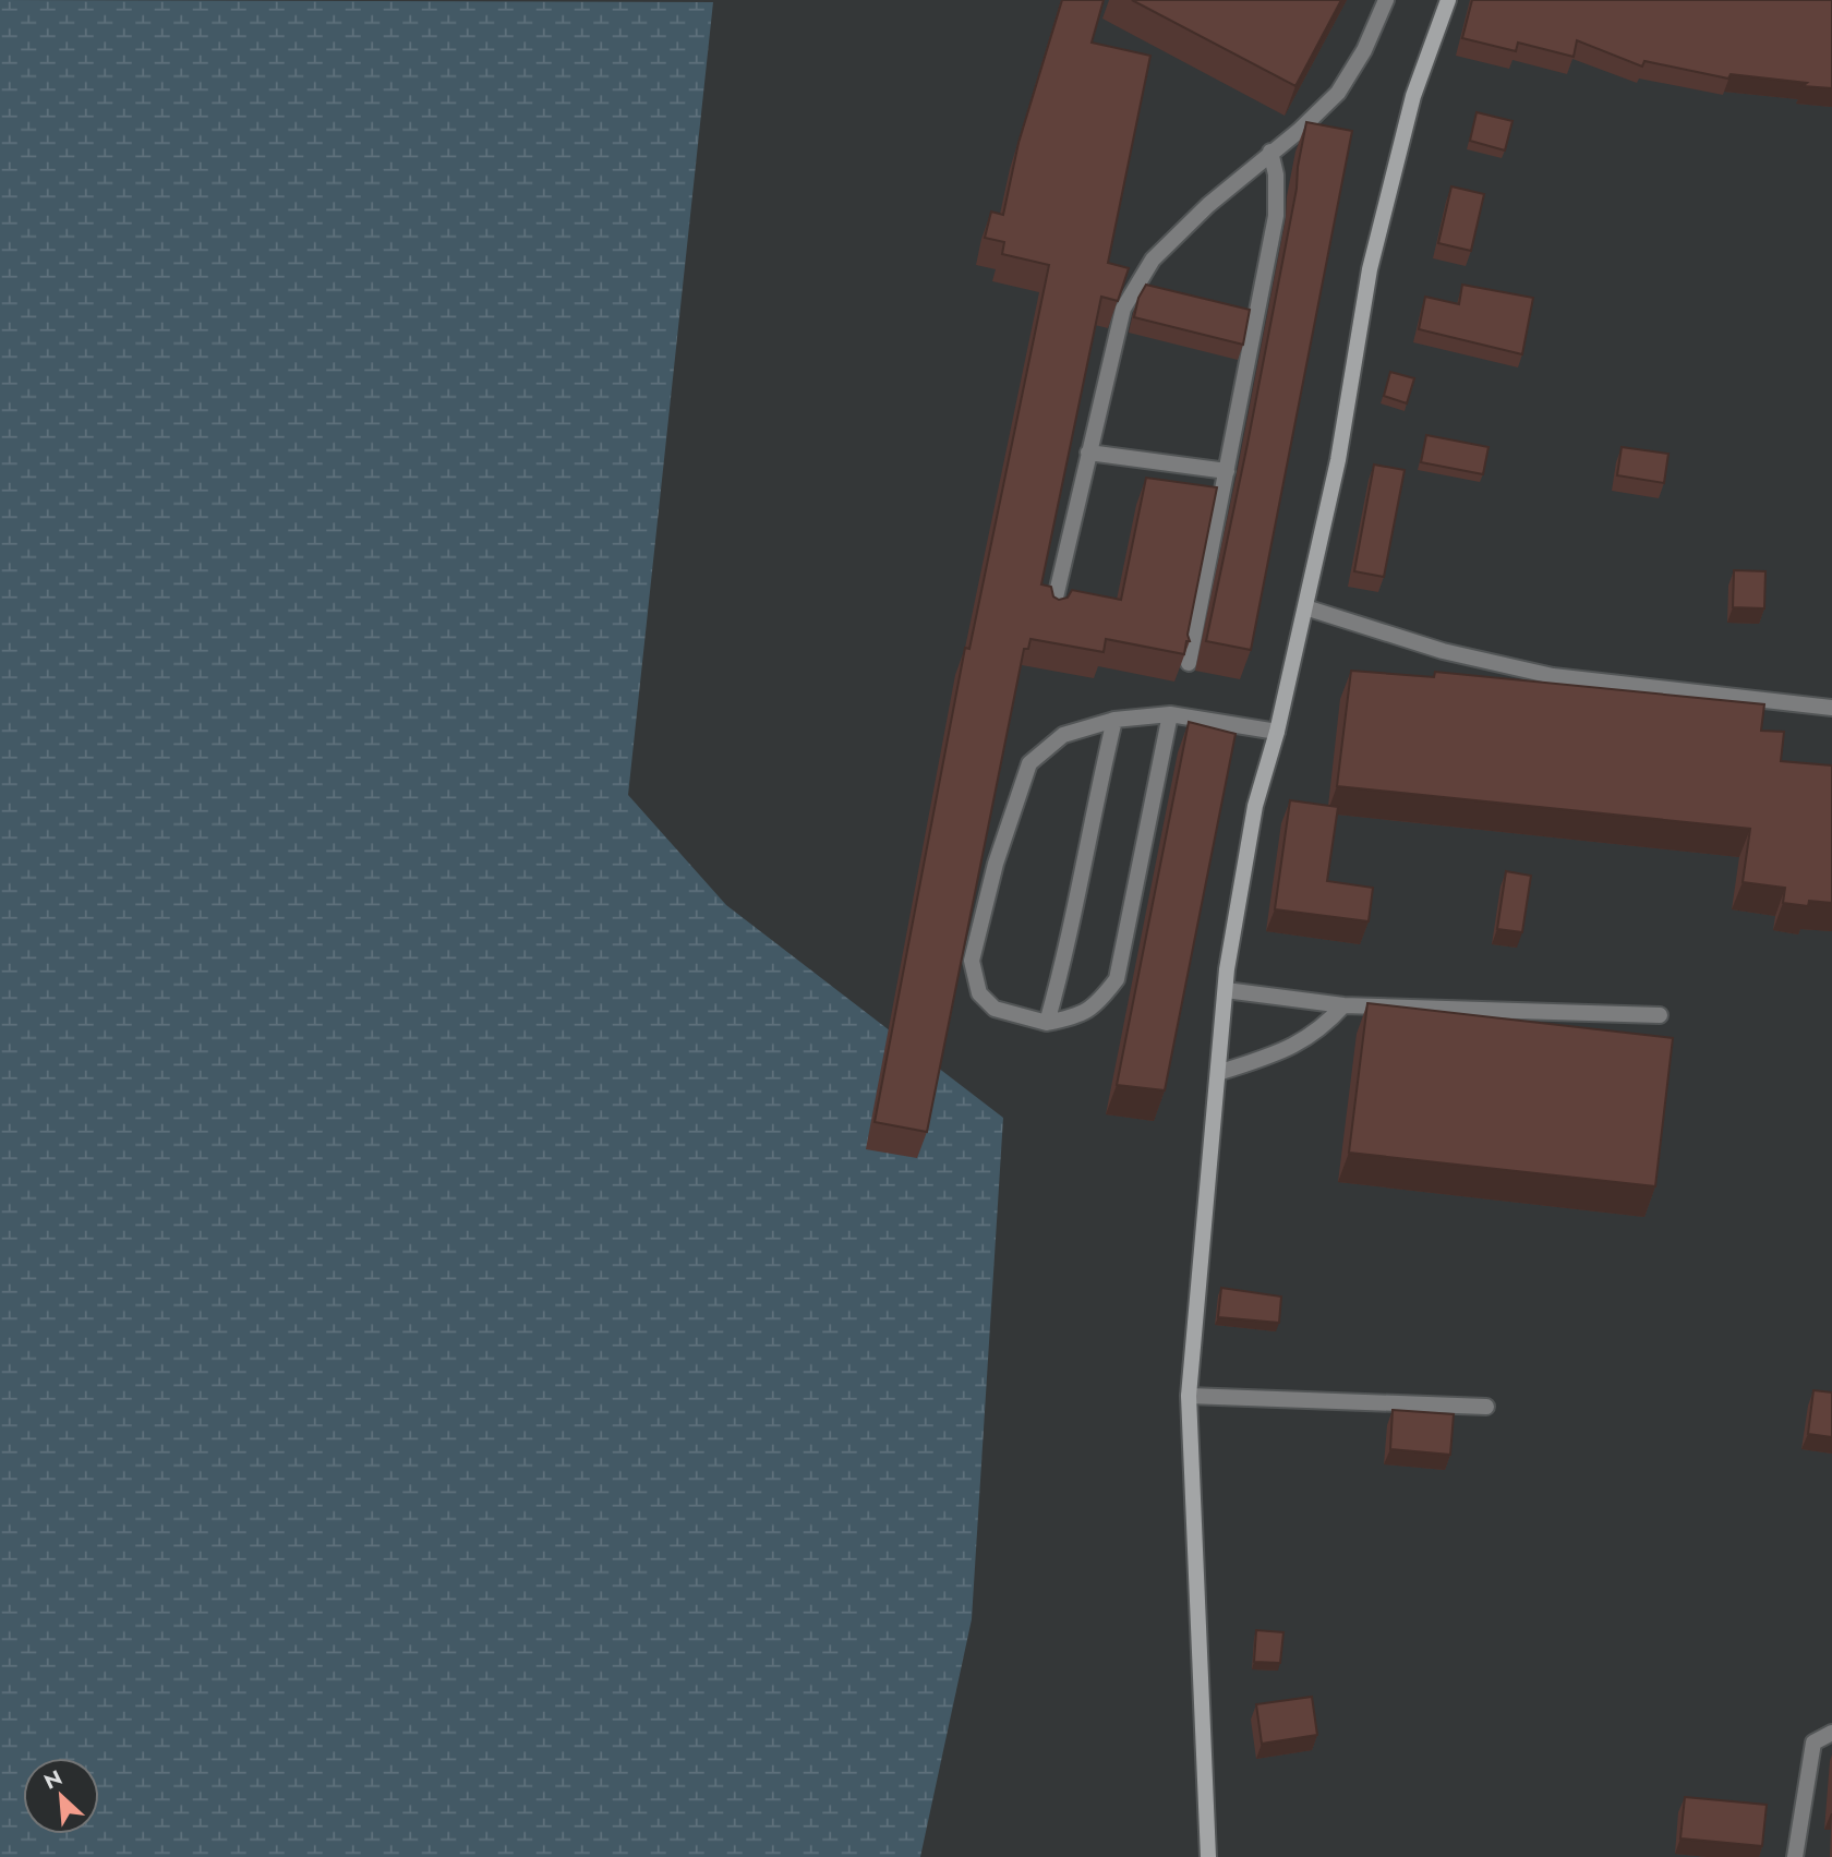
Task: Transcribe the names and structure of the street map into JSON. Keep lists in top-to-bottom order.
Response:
{
  "north": "top left"
}
